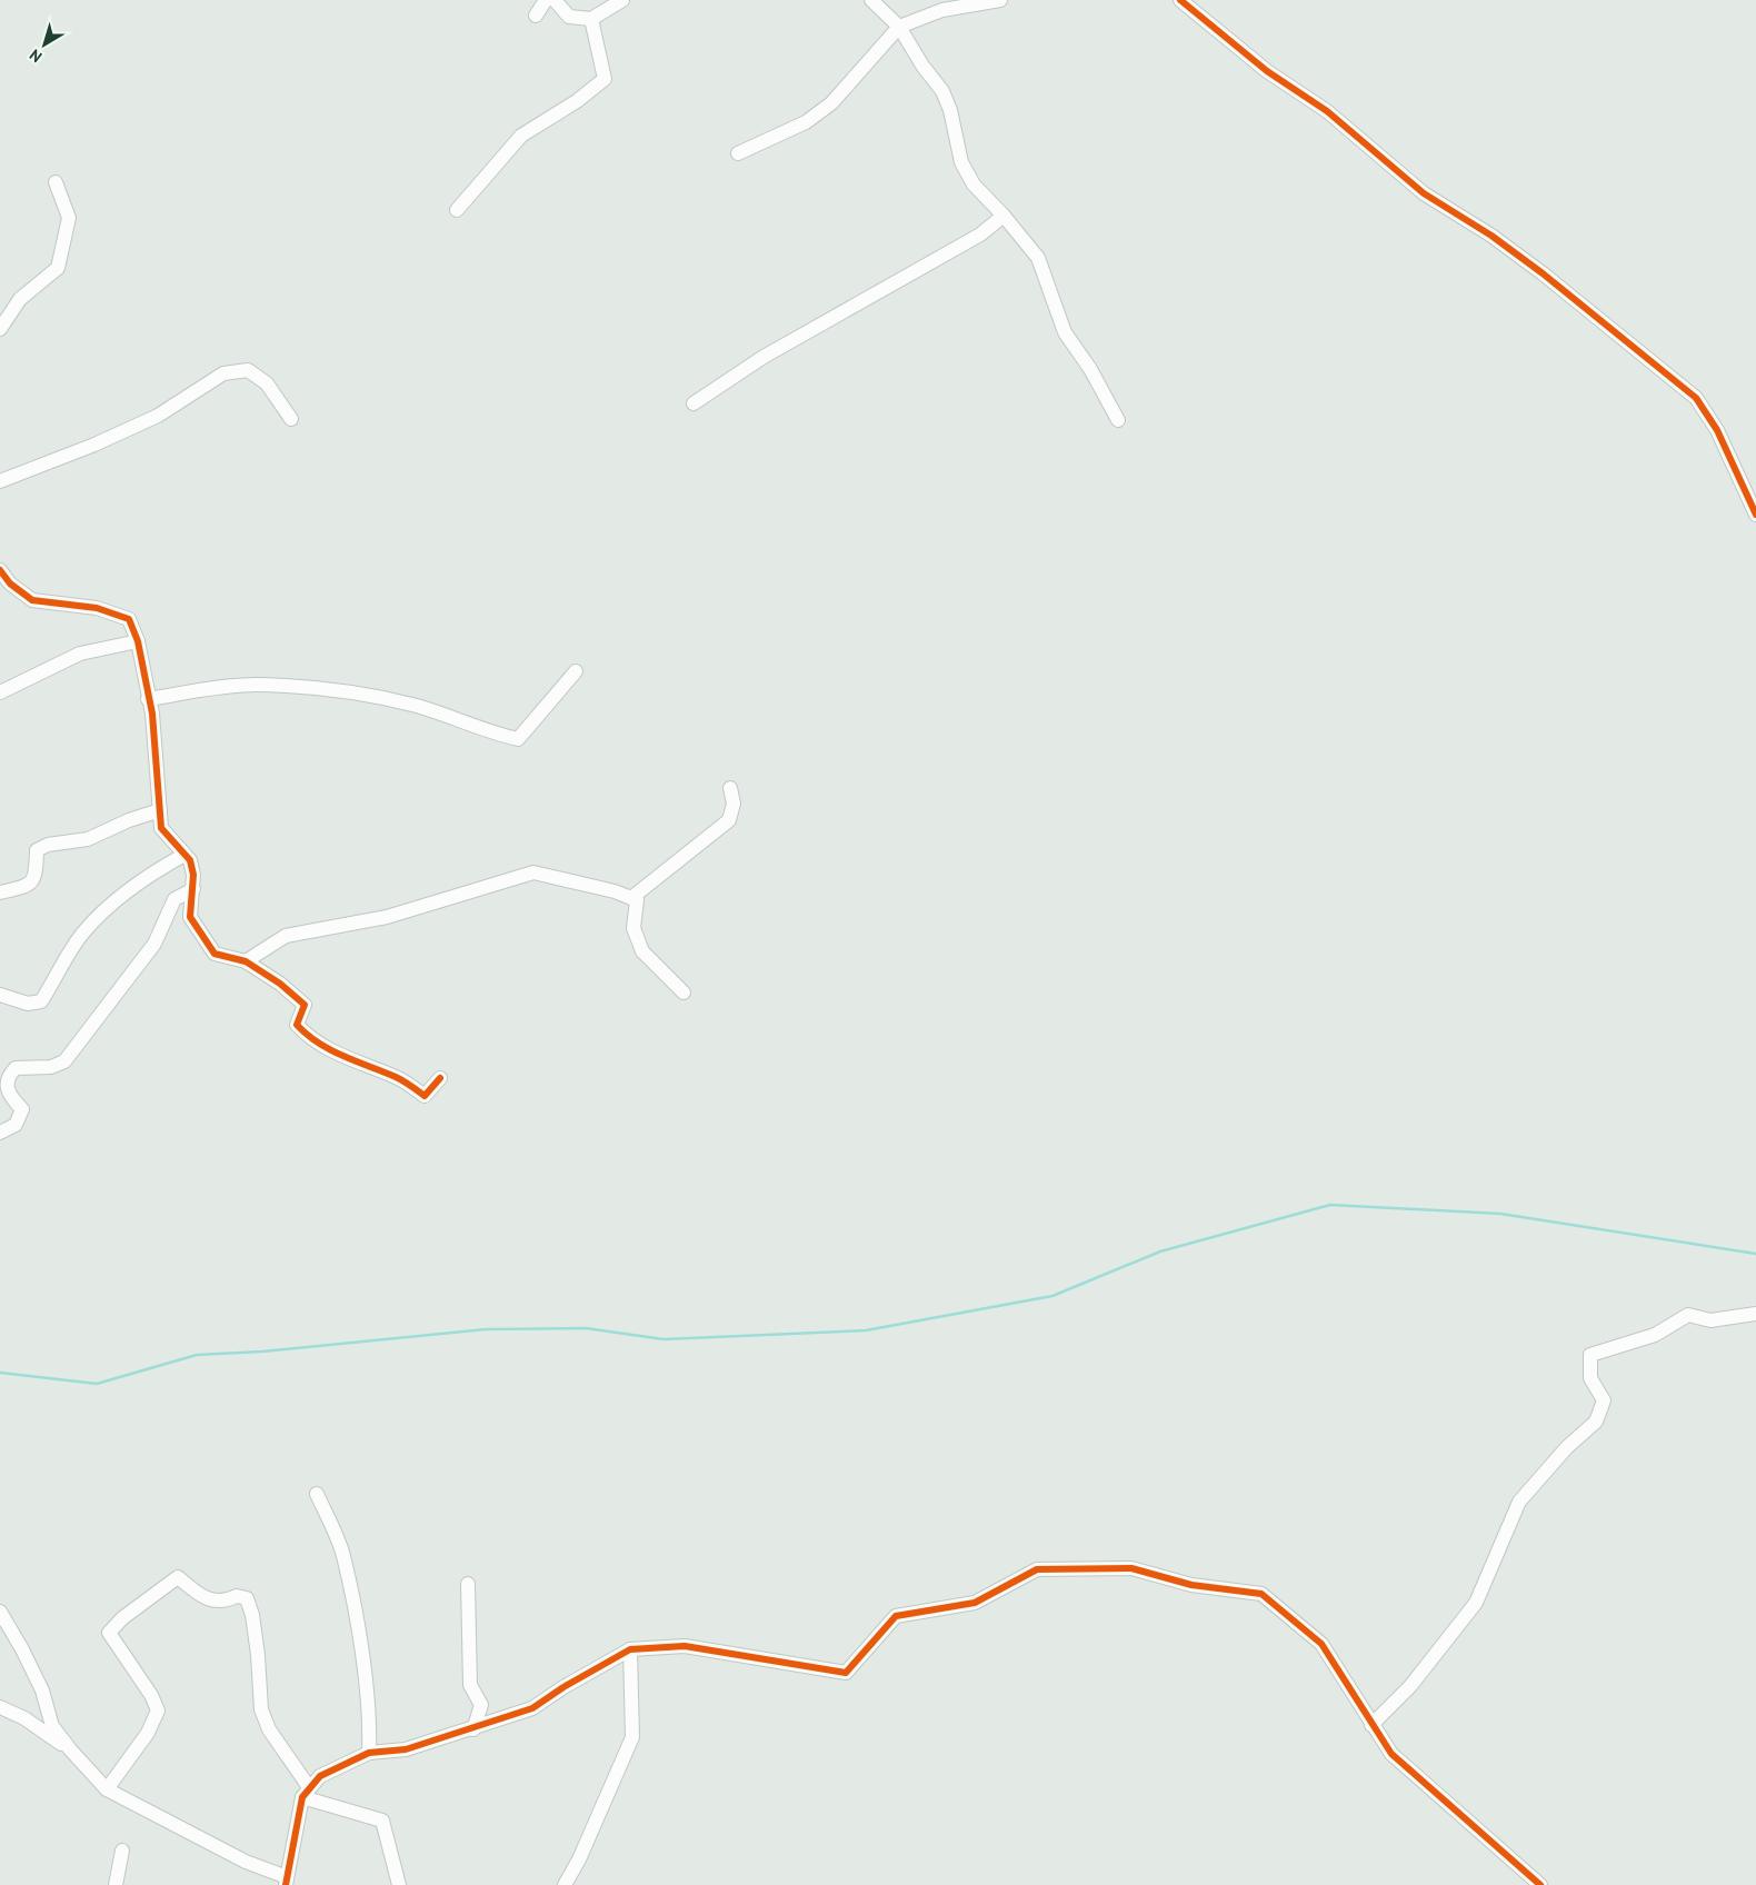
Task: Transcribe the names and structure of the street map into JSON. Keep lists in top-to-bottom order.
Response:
{
  "north": "bottom left"
}
